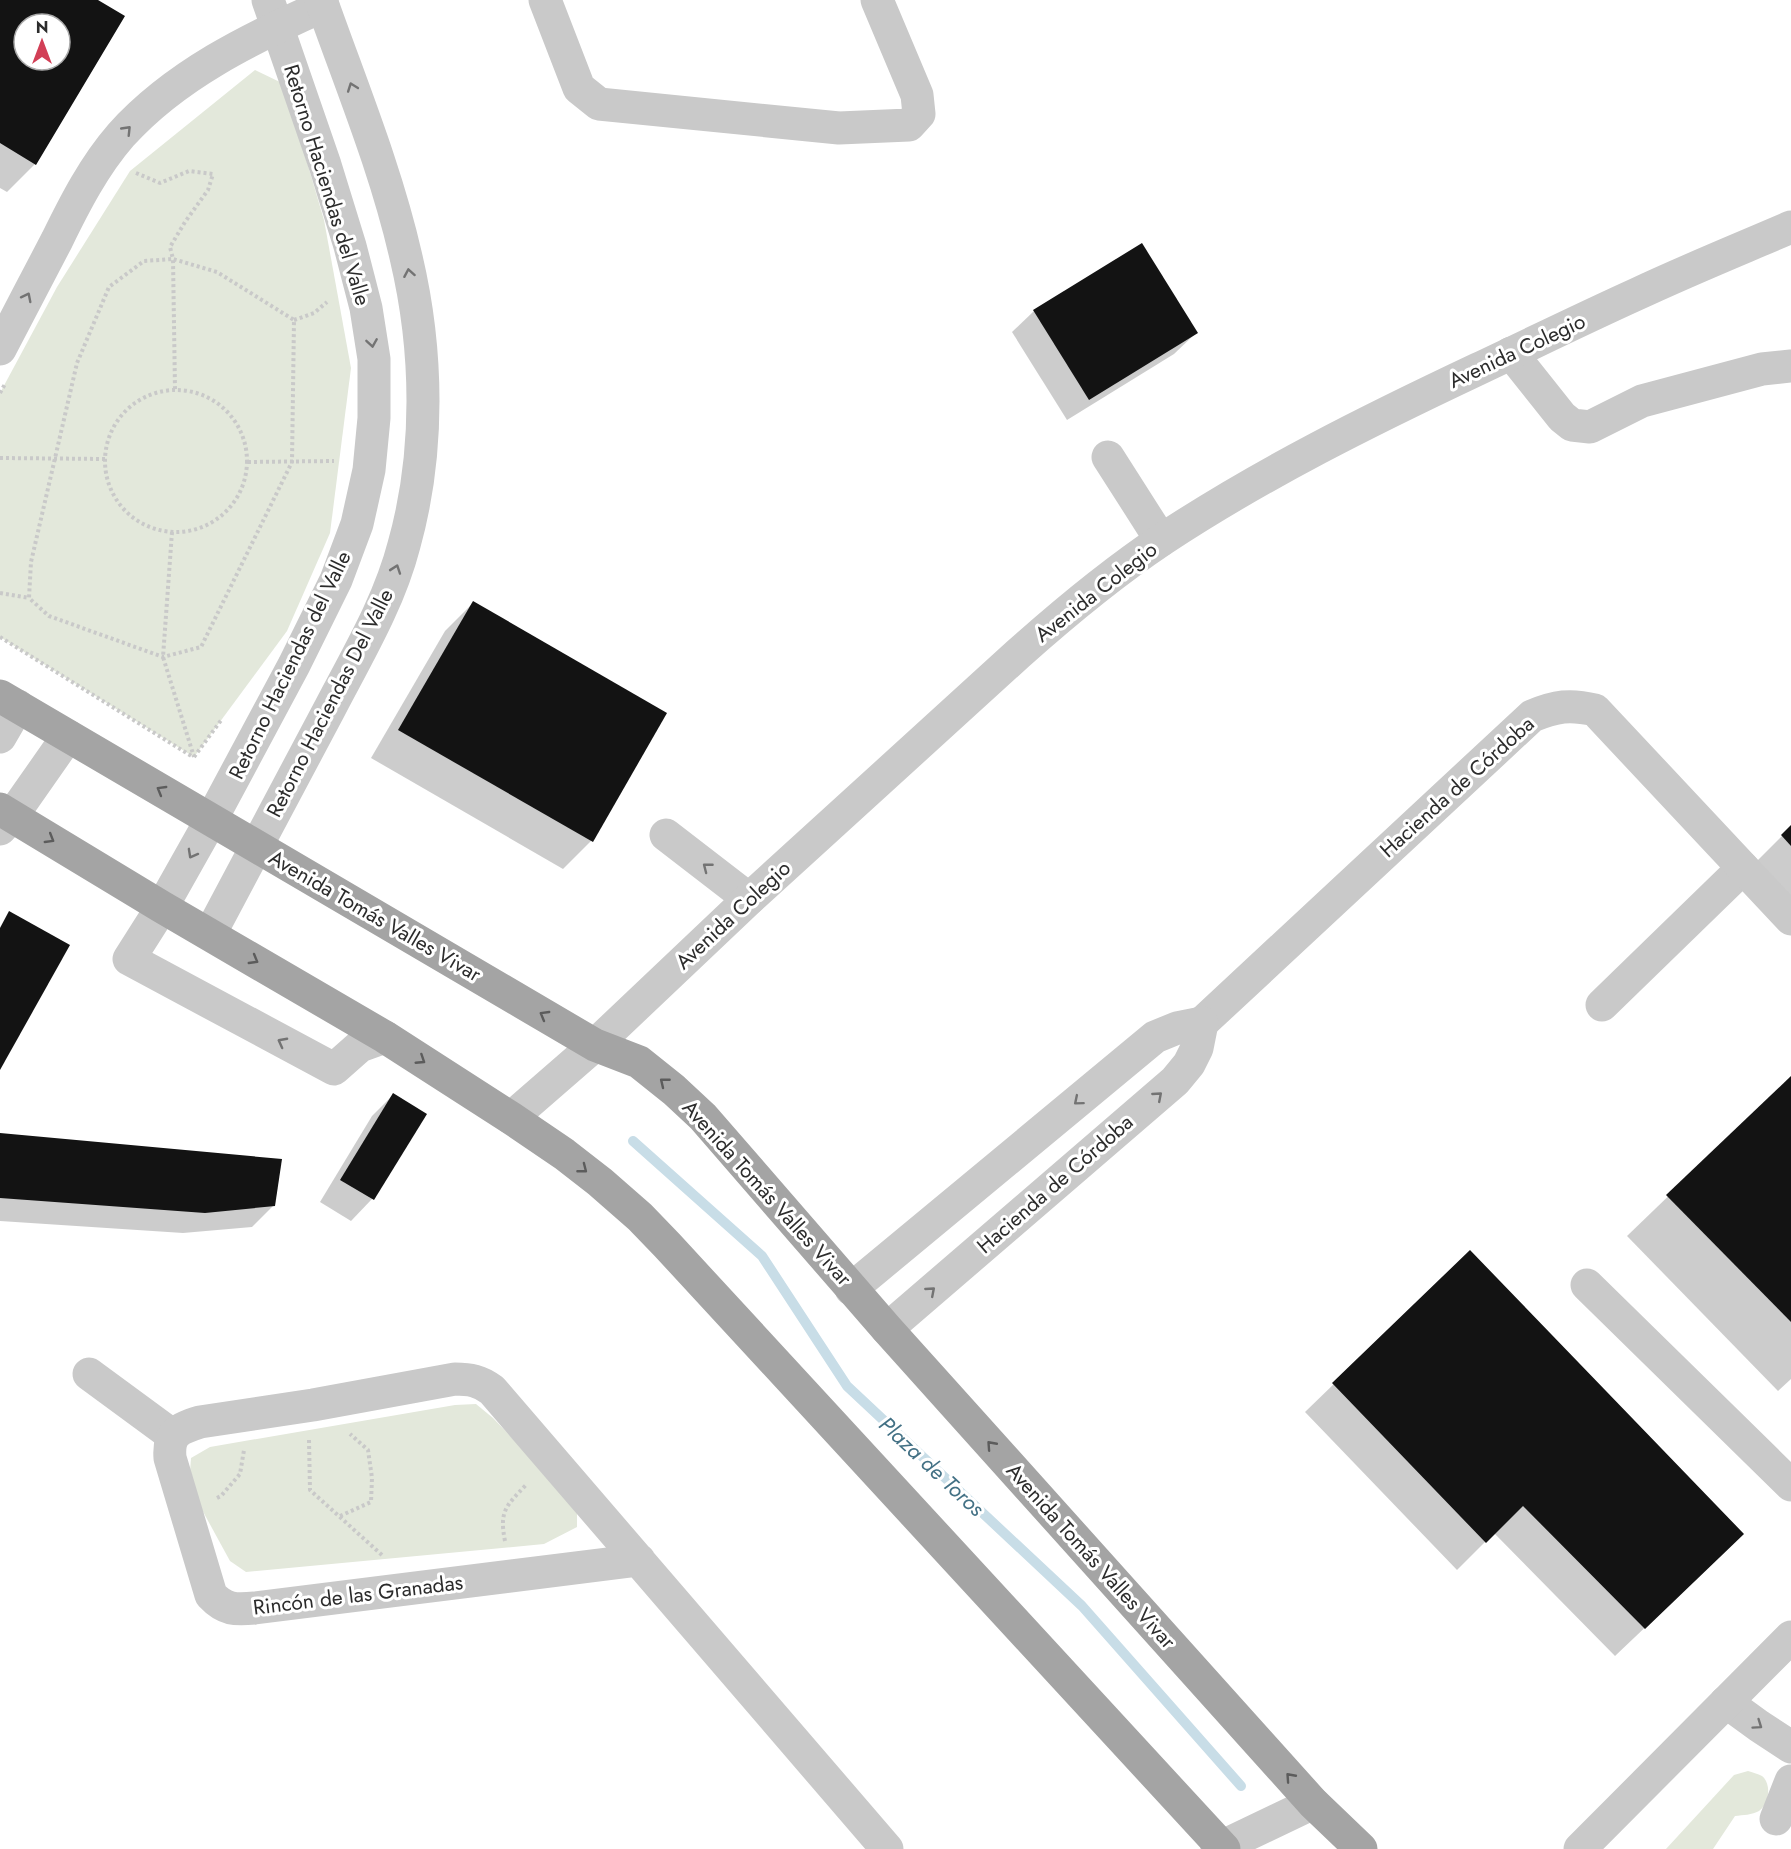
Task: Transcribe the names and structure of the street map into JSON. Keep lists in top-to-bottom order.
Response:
{
  "streets": {
    "main road": ["Avenida Tomás Valles Vivar"],
    "street": [
      "Retorno Haciendas del Valle",
      "Avenida Colegio",
      "Retorno Haciendas Del Valle",
      "Hacienda de Córdoba",
      "Rincón de las Granadas"
    ]
  },
  "crossings": [
    ["Retorno Haciendas del Valle", "Avenida Tomás Valles Vivar"],
    ["Avenida Colegio", "Avenida Tomás Valles Vivar"],
    ["Retorno Haciendas Del Valle", "Avenida Tomás Valles Vivar"],
    ["Hacienda de Córdoba", "Avenida Tomás Valles Vivar"]
  ],
  "one_way": ["Retorno Haciendas Del Valle"],
  "water": ["Plaza de Toros"],
  "north": "top"
}
